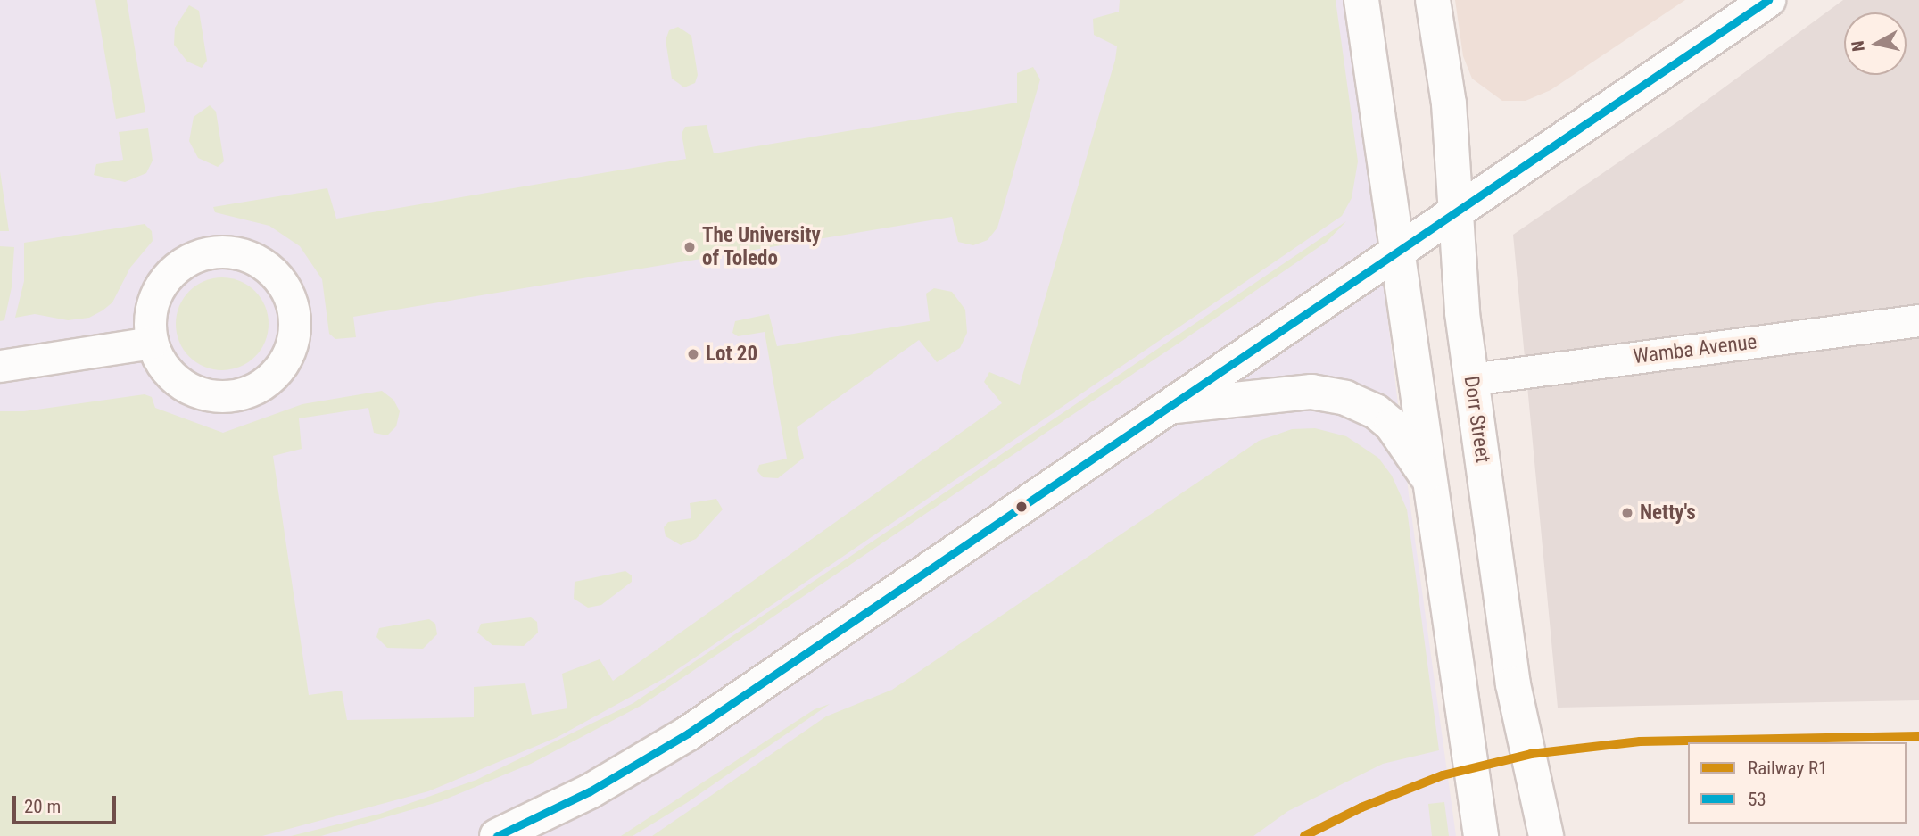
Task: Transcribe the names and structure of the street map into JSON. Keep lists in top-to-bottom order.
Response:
{
  "streets": {
    "street": ["Wamba Avenue", "Dorr Street"]
  },
  "crossings": [
    ["Wamba Avenue", "Dorr Street"]
  ],
  "places": ["The University of Toledo", "Lot 20", "Netty's"],
  "lines": ["transit line 53", "rail line R1"],
  "legend": ["Railway R1", "53"],
  "scale_bar": "20 m",
  "north": "left"
}
